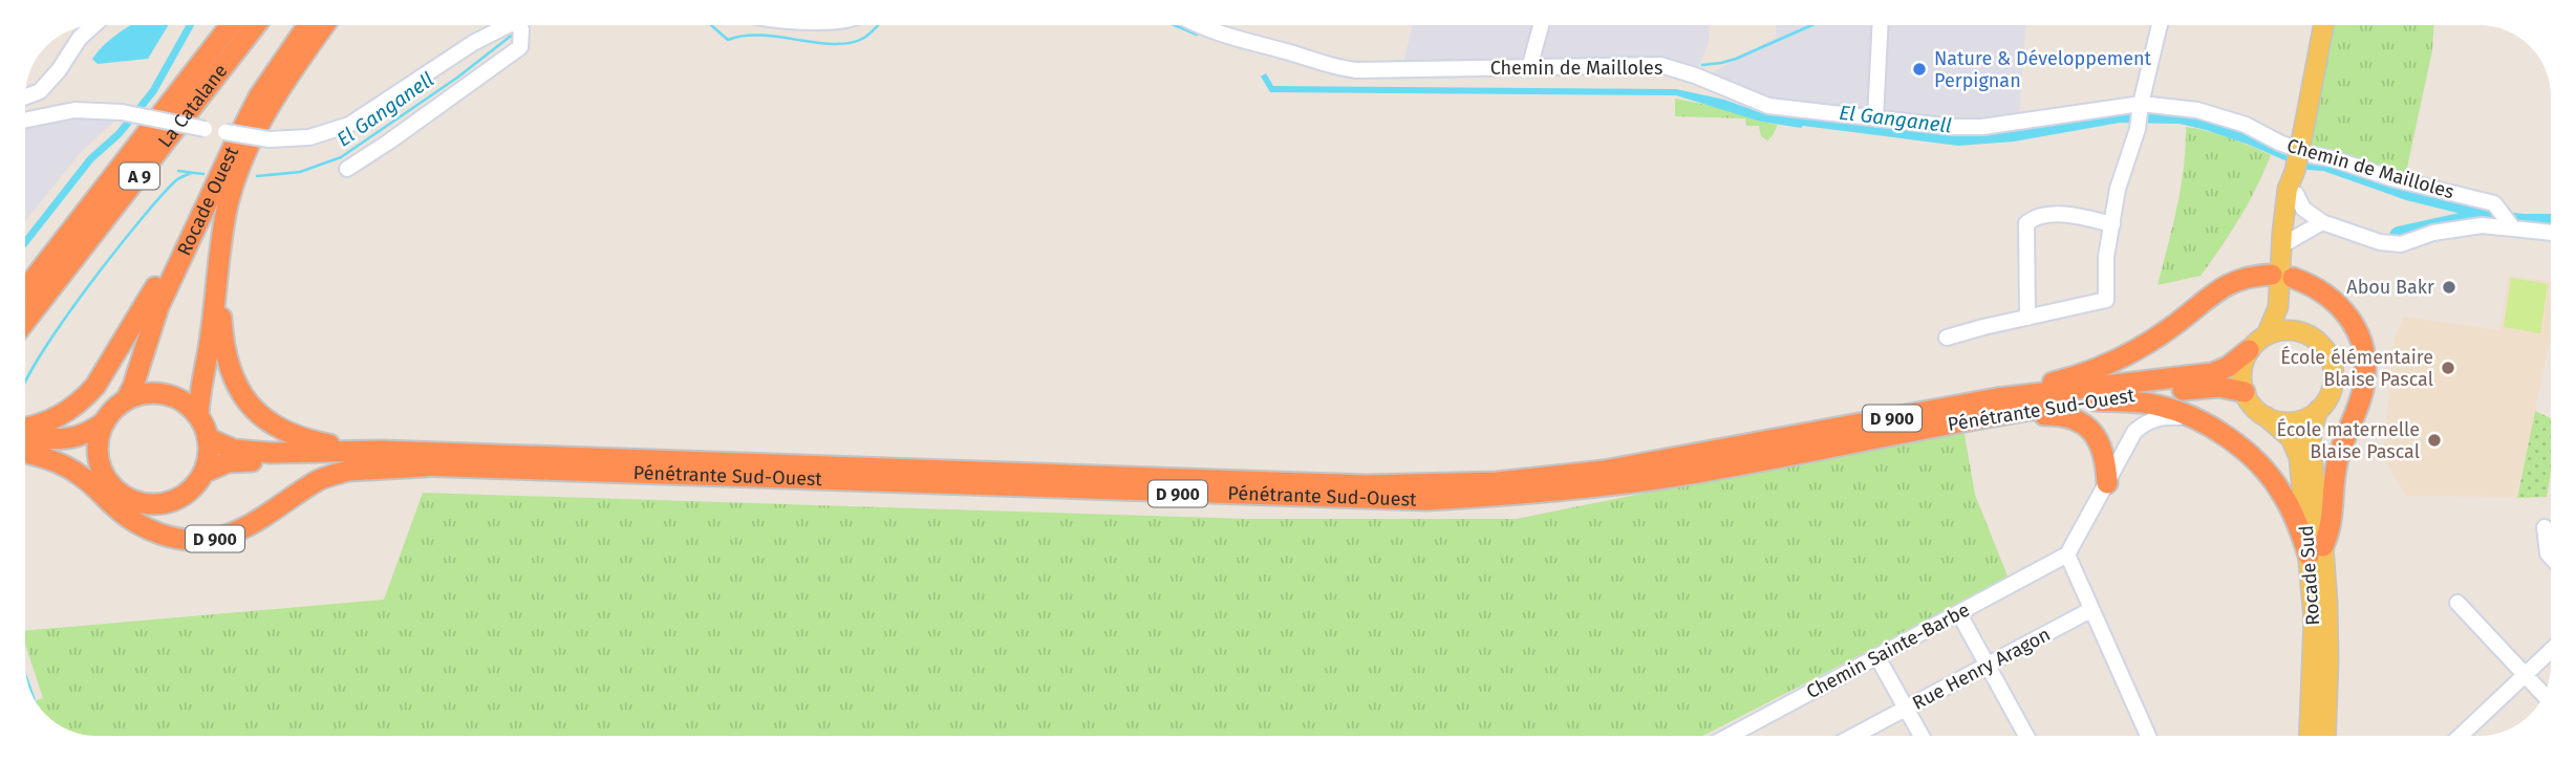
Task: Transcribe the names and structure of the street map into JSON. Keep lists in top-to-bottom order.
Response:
{
  "streets": {
    "highway": [
      "La Catalane",
      "A 9",
      "Rocade Ouest",
      "Pénétrante Sud-Ouest",
      "D 900"
    ],
    "main road": ["Rocade Sud"],
    "street": ["Chemin de Mailloles", "Chemin Sainte-Barbe", "Rue Henry Aragon"]
  },
  "crossings": [
    ["Rocade Ouest", "Pénétrante Sud-Ouest"],
    ["Pénétrante Sud-Ouest", "D 900"],
    ["D 900", "Rocade Sud"]
  ],
  "water": ["El Ganganell"],
  "places": [
    "Nature & Développement Perpignan",
    "Abou Bakr",
    "École élémentaire Blaise Pascal",
    "École maternelle Blaise Pascal"
  ]
}
